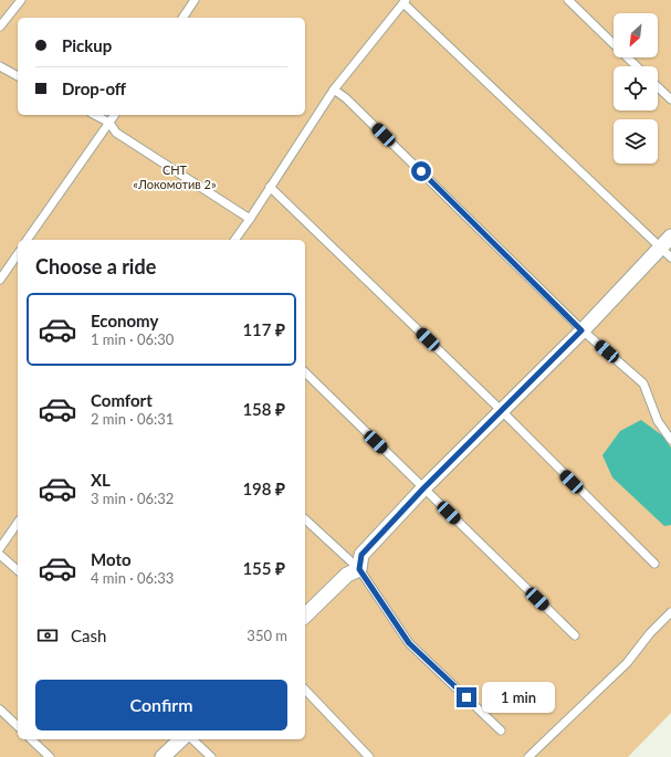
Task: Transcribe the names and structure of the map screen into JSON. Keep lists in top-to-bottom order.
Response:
{
  "parks": ["СНТ «Локомотив 2»"],
  "north": "bottom left",
  "page": {
    "banner": ["Pickup", "Drop-off"],
    "heading": "Choose a ride",
    "list": [
      {
        "name": "Economy",
        "note": "1 min · 06:30",
        "value": "117 ₽"
      },
      {
        "name": "Comfort",
        "note": "2 min · 06:31",
        "value": "158 ₽"
      },
      {
        "name": "XL",
        "note": "3 min · 06:32",
        "value": "198 ₽"
      },
      {
        "name": "Moto",
        "note": "4 min · 06:33",
        "value": "155 ₽"
      }
    ],
    "pay": ["Cash", "350 m"],
    "buttons": "Confirm",
    "bubble": "1 min"
  }
}
